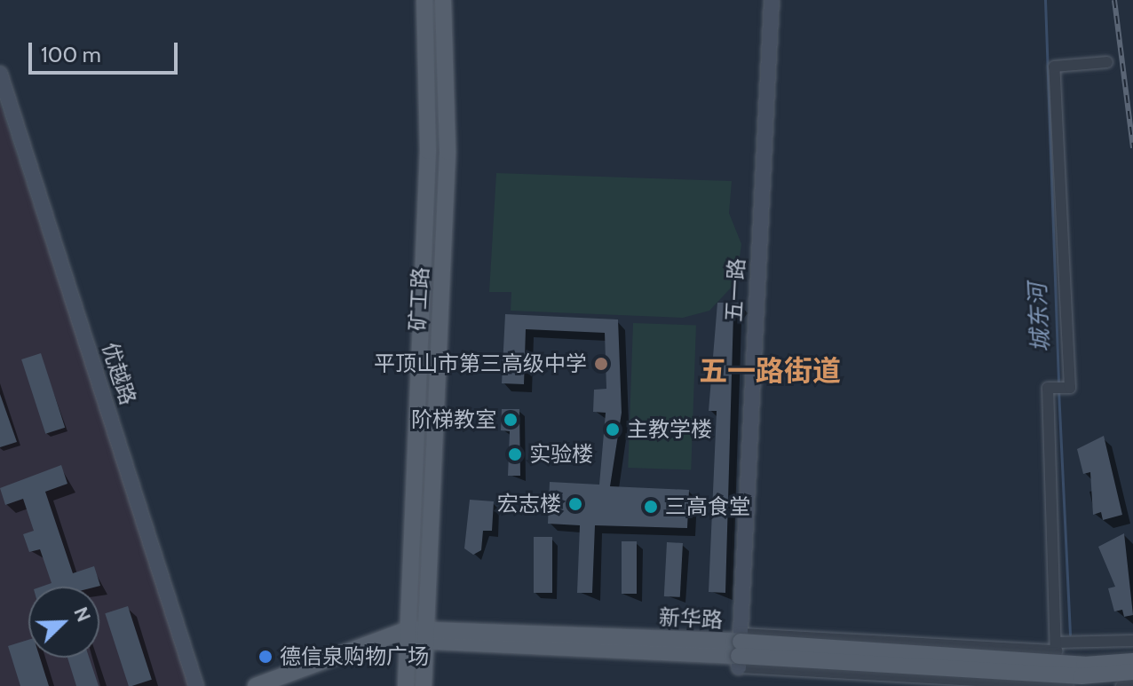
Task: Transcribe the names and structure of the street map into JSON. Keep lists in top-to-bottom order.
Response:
{
  "streets": {
    "main road": ["矿工路", "新华路"],
    "street": ["五一路", "优越路"]
  },
  "crossings": [
    ["五一路", "新华路"],
    ["矿工路", "新华路"]
  ],
  "districts": ["五一路街道"],
  "water": ["城东河"],
  "places": [
    "平顶山市第三高级中学",
    "阶梯教室",
    "主教学楼",
    "实验楼",
    "宏志楼",
    "三高食堂",
    "德信泉购物广场"
  ],
  "scale_bar": "100 m",
  "north": "top right"
}
